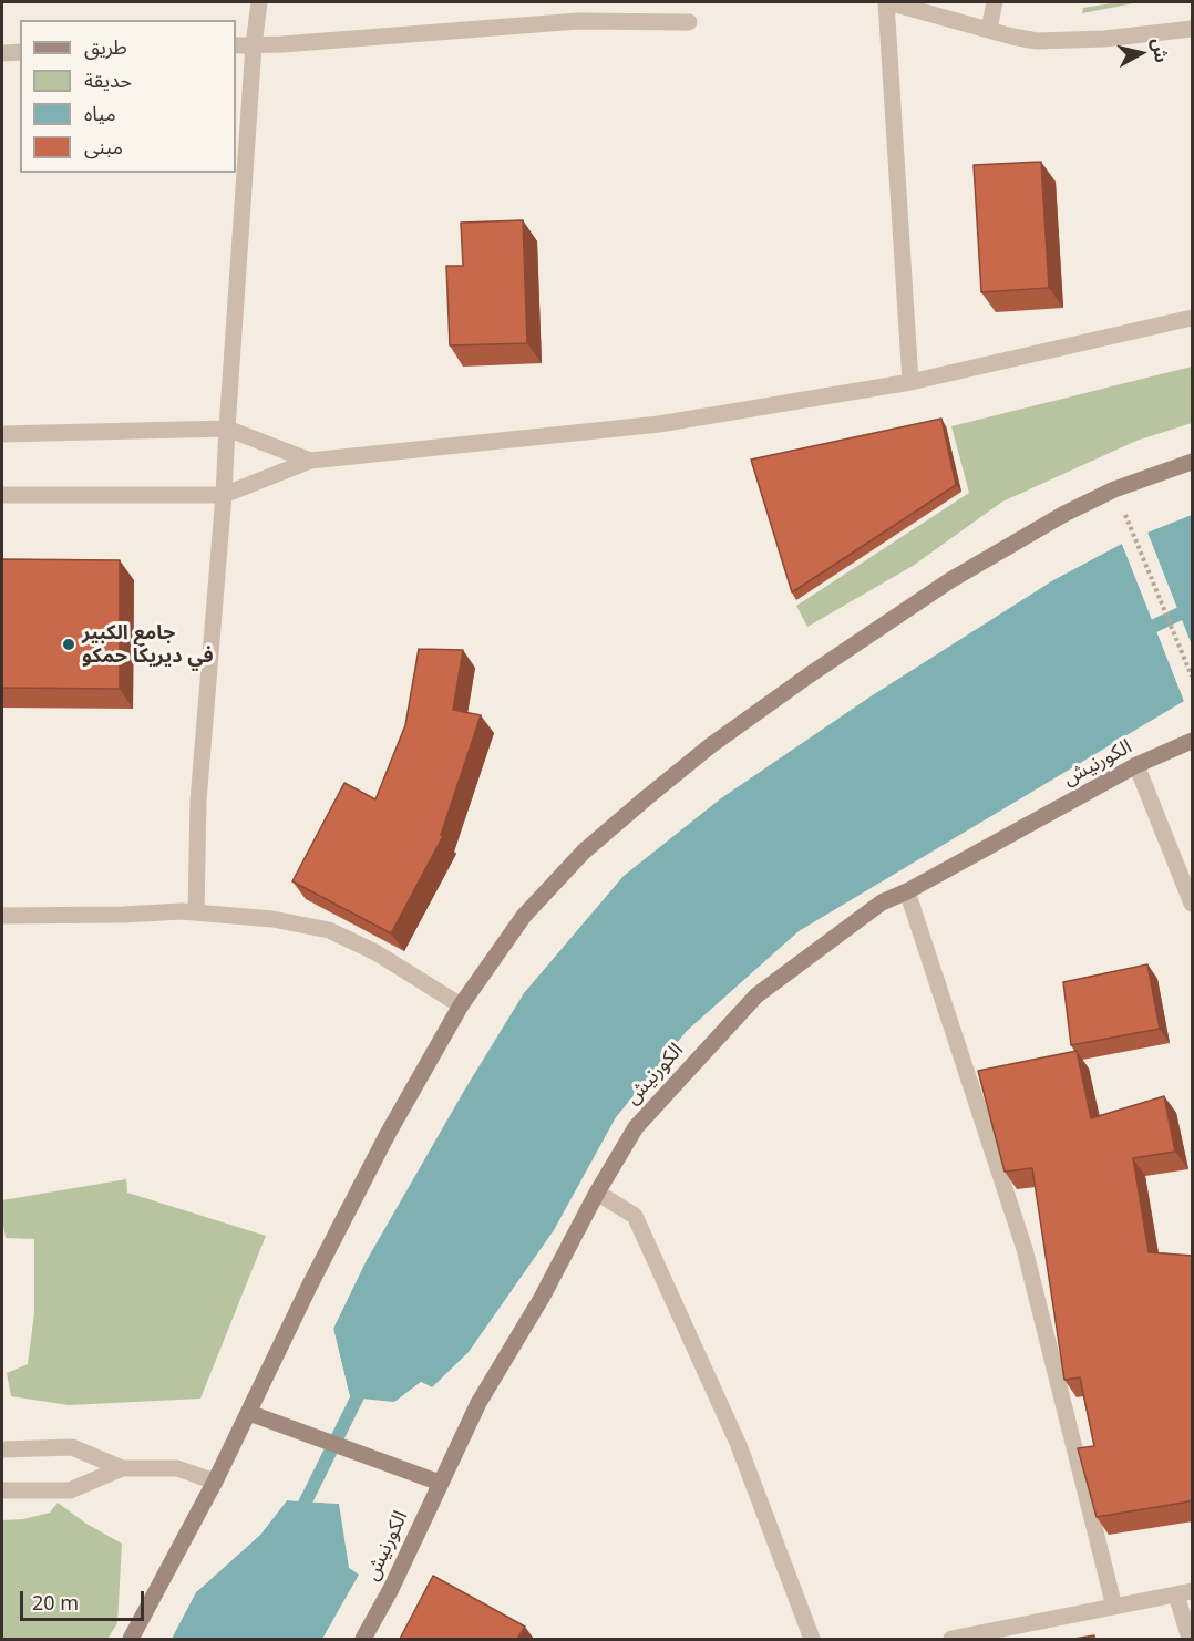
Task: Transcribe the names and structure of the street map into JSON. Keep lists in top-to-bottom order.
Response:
{
  "streets": {
    "main road": ["الكورنيش"]
  },
  "places": ["جامع الكبير في ديريكا حمكو"],
  "legend": [
    "طريق",
    "حديقة",
    "مياه",
    "مبنى"
  ],
  "scale_bar": "20 m",
  "north": "right"
}
